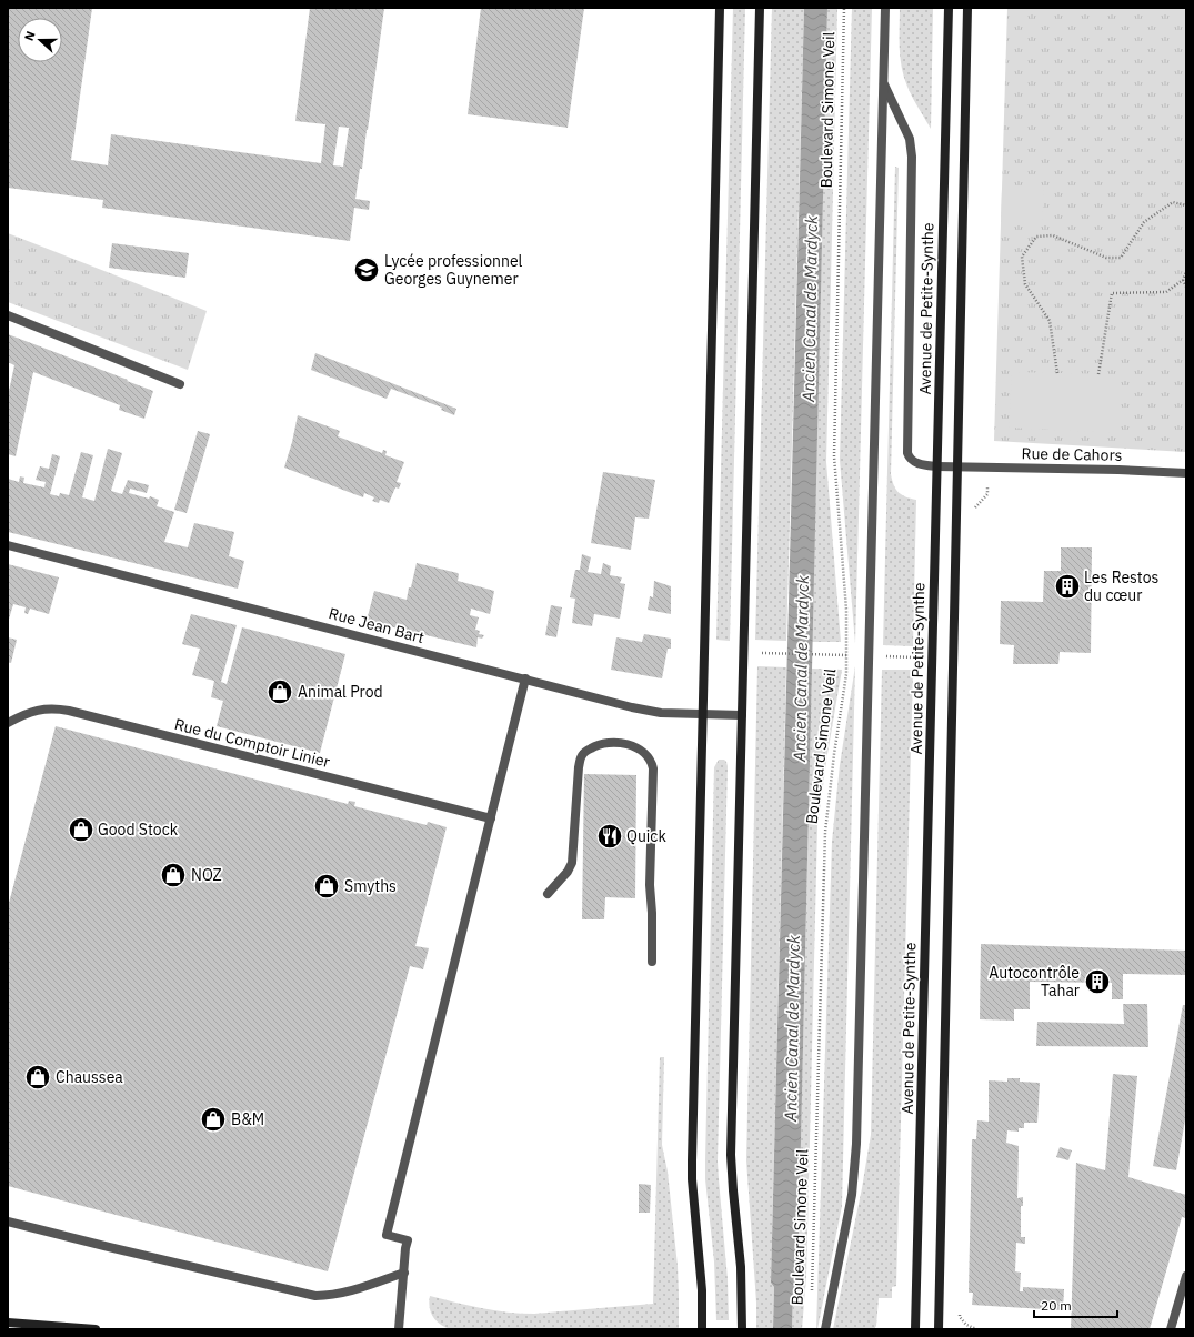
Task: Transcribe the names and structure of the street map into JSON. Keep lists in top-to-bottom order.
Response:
{
  "streets": {
    "street": [
      "Boulevard Simone Veil",
      "Avenue de Petite-Synthe",
      "Rue de Cahors",
      "Rue Jean Bart",
      "Rue du Comptoir Linier"
    ]
  },
  "crossings": [
    ["Boulevard Simone Veil", "Avenue de Petite-Synthe"],
    ["Boulevard Simone Veil", "Rue de Cahors"],
    ["Avenue de Petite-Synthe", "Rue de Cahors"]
  ],
  "water": ["Ancien Canal de Mardyck"],
  "places": {
    "school or university": ["Lycée professionnel Georges Guynemer"],
    "building": ["Les Restos du cœur", "Autocontrôle Tahar"],
    "shop": [
      "Animal Prod",
      "Good Stock",
      "NOZ",
      "Smyths",
      "Chaussea",
      "B&M"
    ],
    "restaurant": ["Quick"]
  },
  "scale_bar": "20 m",
  "north": "left"
}
